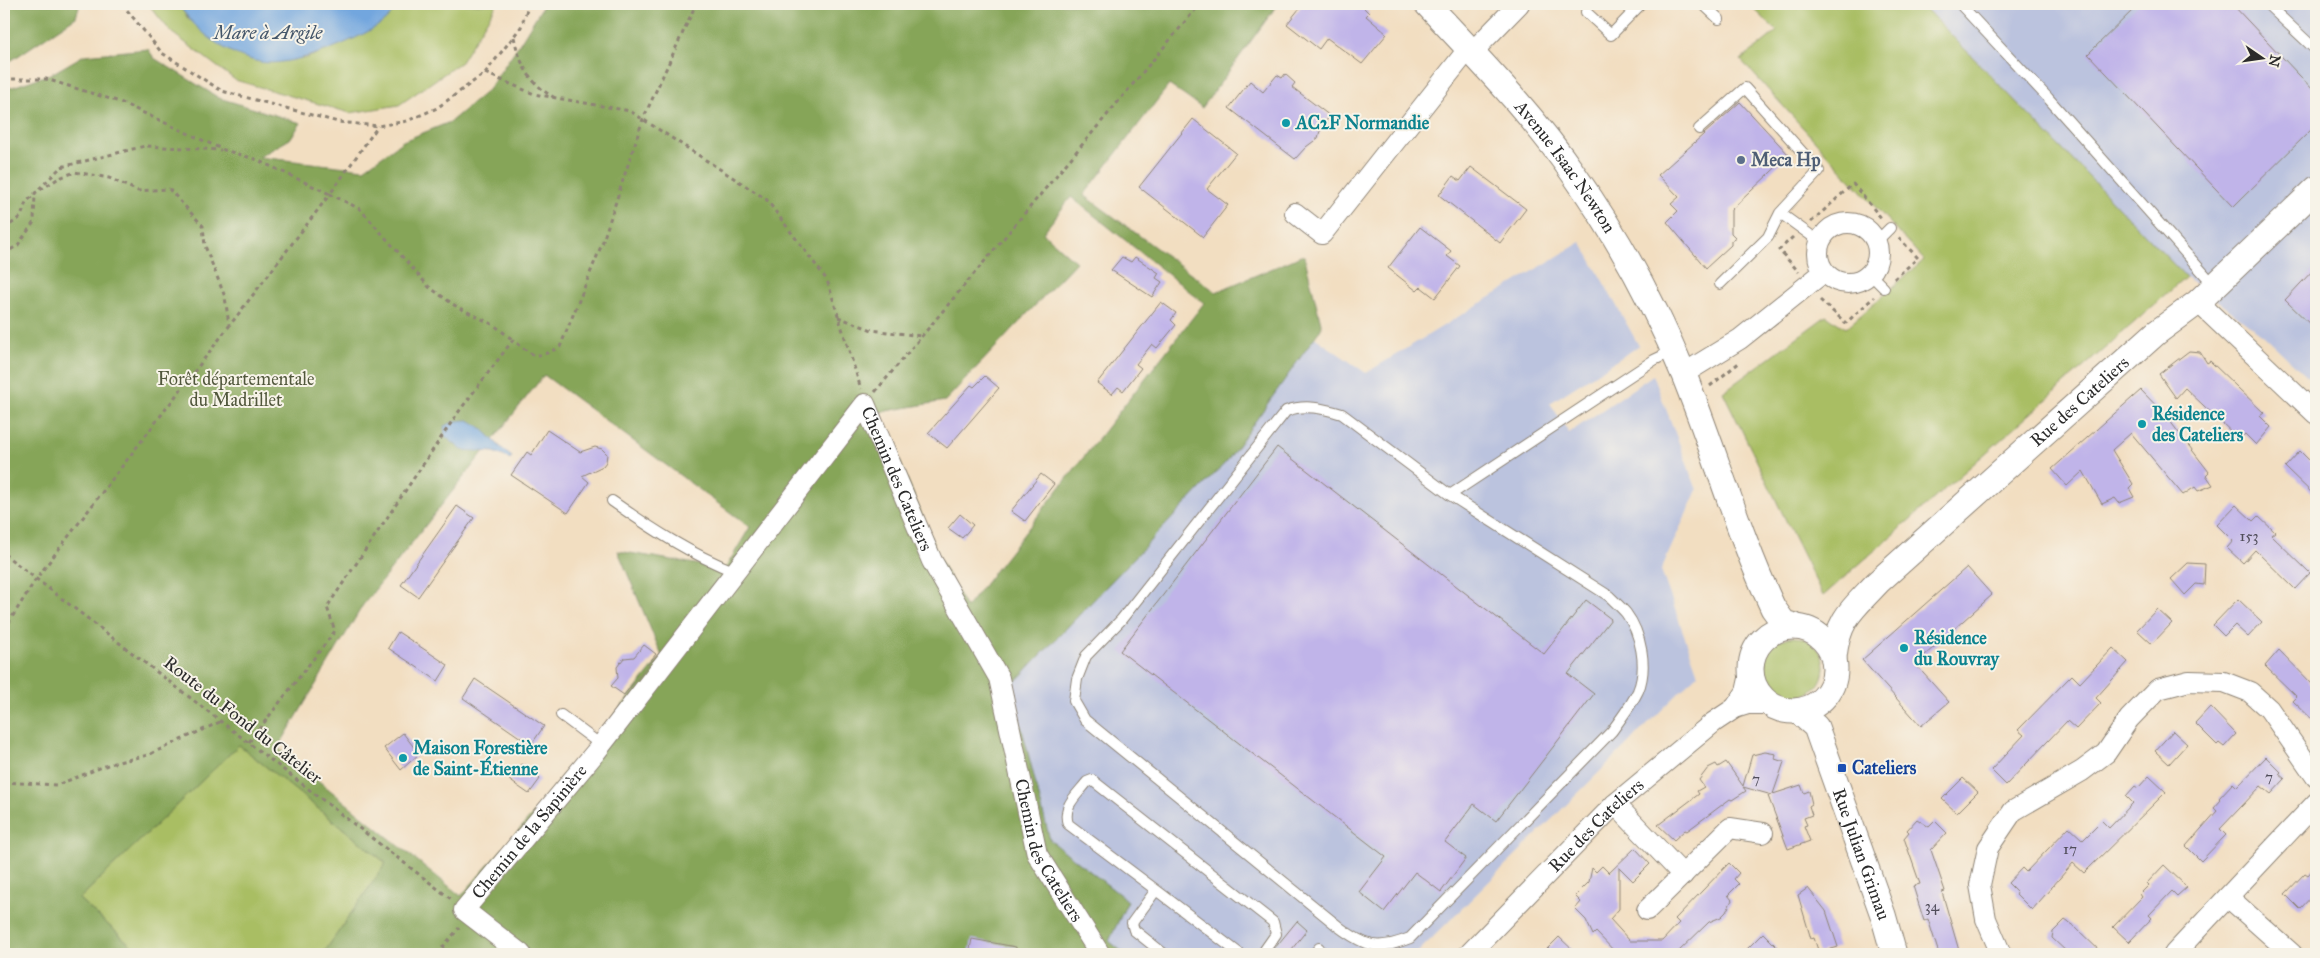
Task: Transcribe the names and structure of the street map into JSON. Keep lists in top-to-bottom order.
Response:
{
  "streets": {
    "street": [
      "Avenue Isaac Newton",
      "Rue des Cateliers",
      "Chemin des Cateliers",
      "Chemin de la Sapinière",
      "Rue Julian Grimau"
    ],
    "path": ["Route du Fond du Câtelier"]
  },
  "crossings": [
    ["Avenue Isaac Newton", "Rue des Cateliers"],
    ["Avenue Isaac Newton", "Rue Julian Grimau"],
    ["Rue des Cateliers", "Rue Julian Grimau"],
    ["Chemin des Cateliers", "Chemin de la Sapinière"],
    ["Route du Fond du Câtelier", "Chemin de la Sapinière"]
  ],
  "water": ["Mare à Argile"],
  "parks": ["Forêt départementale du Madrillet"],
  "places": {
    "other": [
      "AC2F Normandie",
      "Meca Hp",
      "Résidence des Cateliers",
      "Résidence du Rouvray",
      "Maison Forestière de Saint-Étienne"
    ],
    "transit": ["Cateliers"]
  },
  "house_numbers": [
    "153",
    "7",
    "7",
    "17",
    "34"
  ],
  "north": "right"
}
